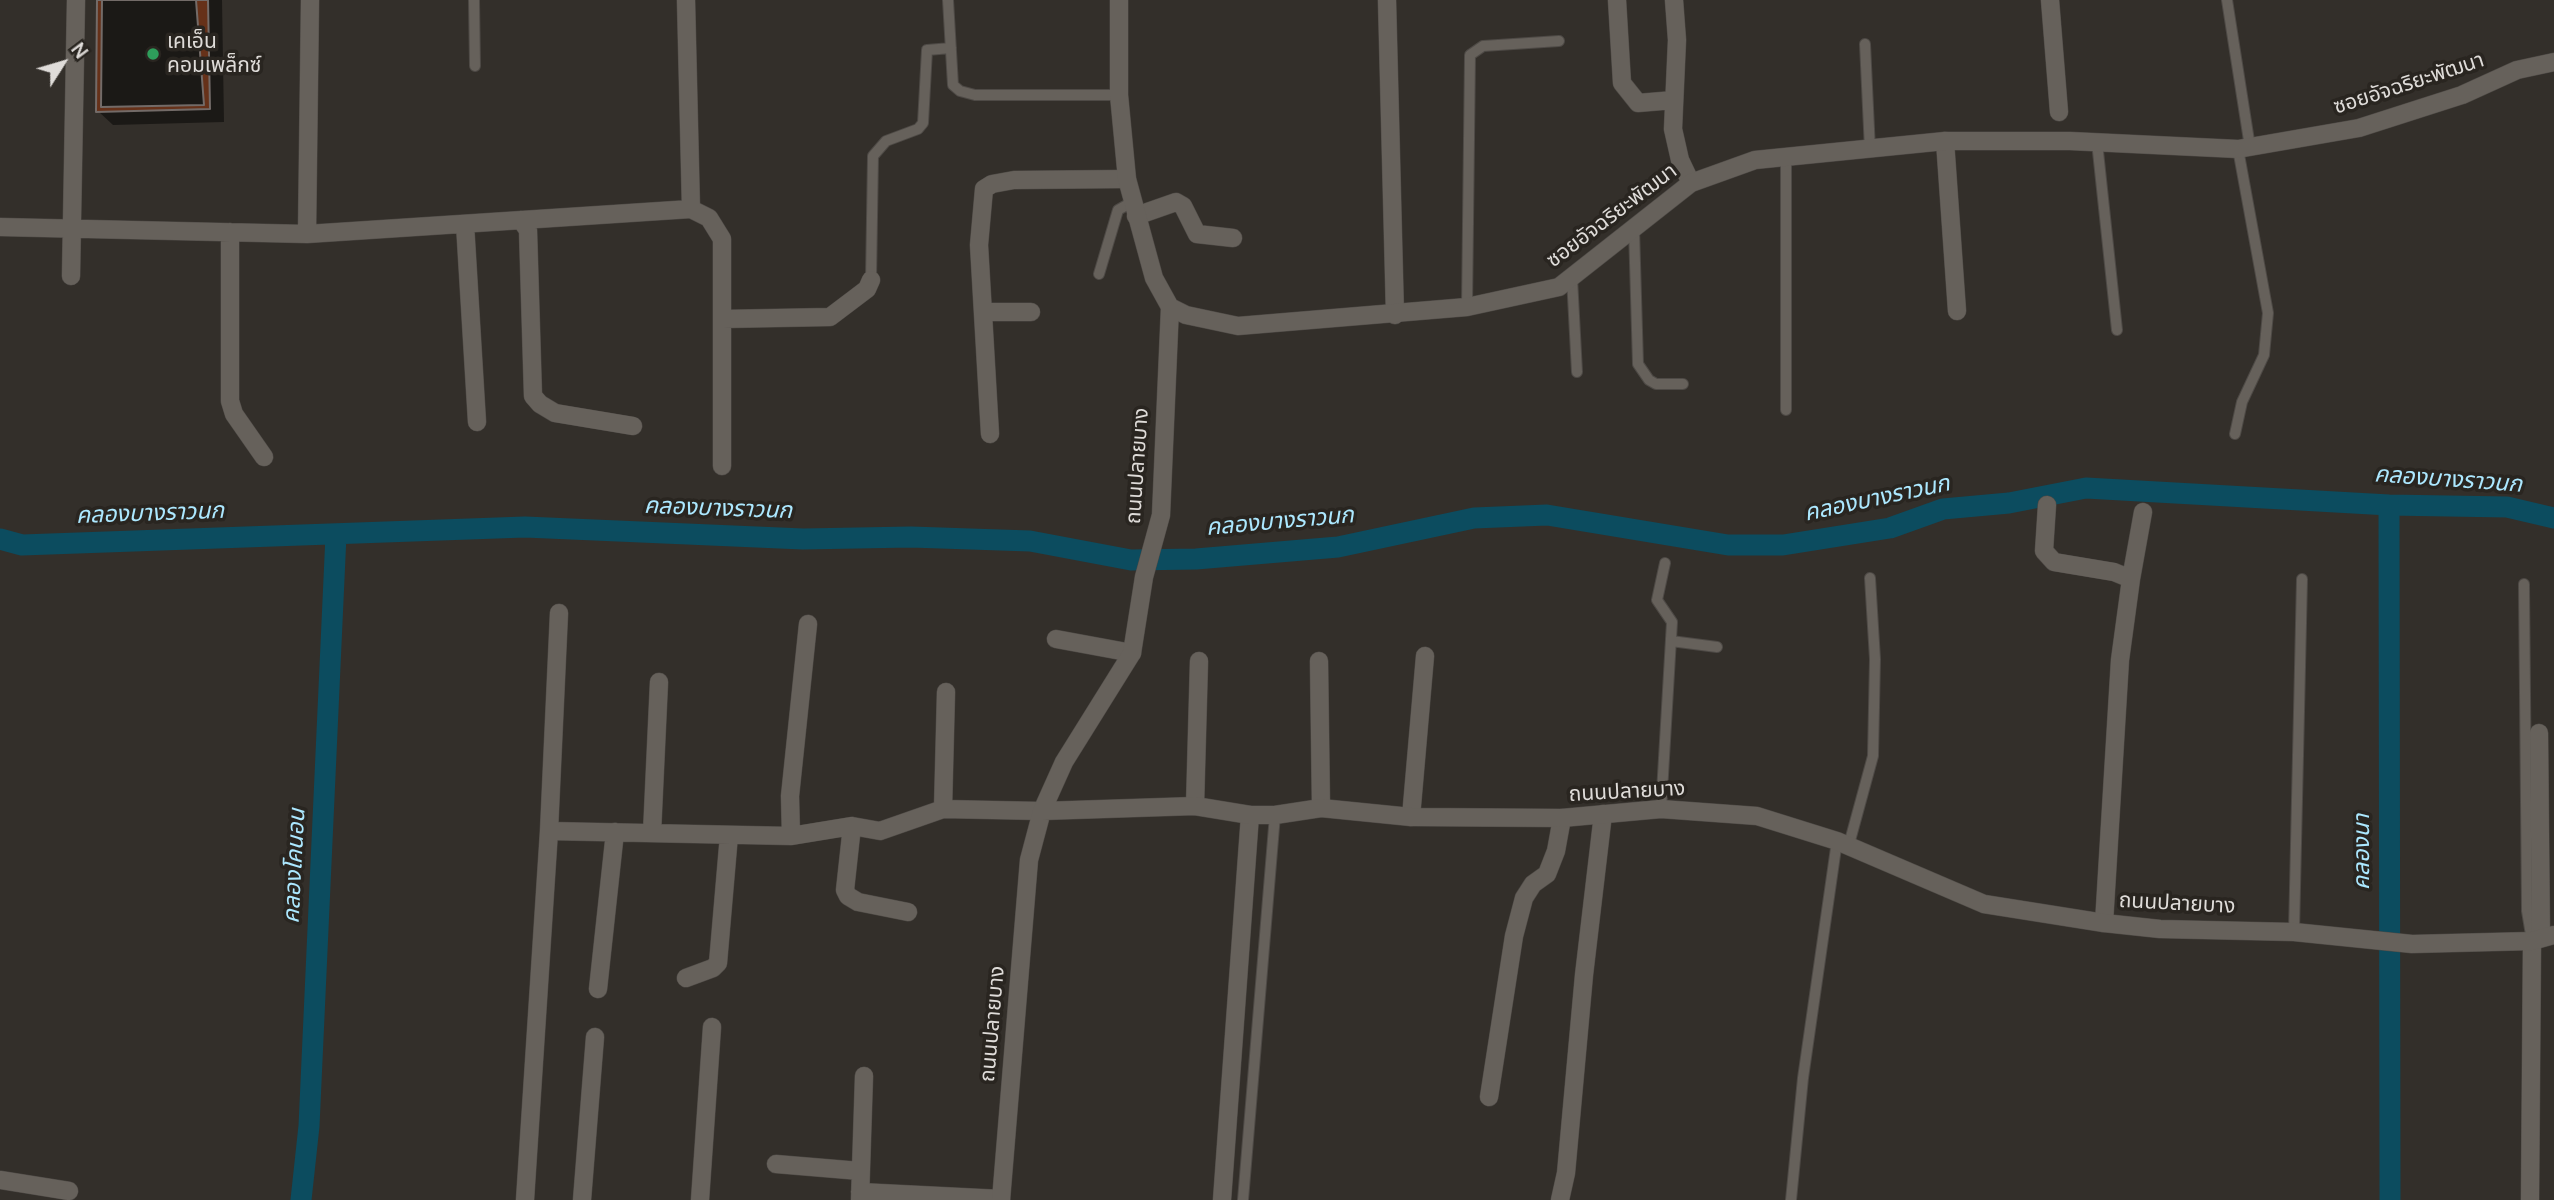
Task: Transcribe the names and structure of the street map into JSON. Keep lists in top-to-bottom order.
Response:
{
  "streets": {
    "street": ["ซอยอัจฉริยะพัฒนา", "ถนนปลายบาง"]
  },
  "crossings": [
    ["ซอยอัจฉริยะพัฒนา", "ถนนปลายบาง"]
  ],
  "water": ["คลองบางราวนก", "คลองนา", "คลองโคนอน"],
  "places": ["เคเอ็น คอมเพล็กซ์"],
  "north": "top right"
}
